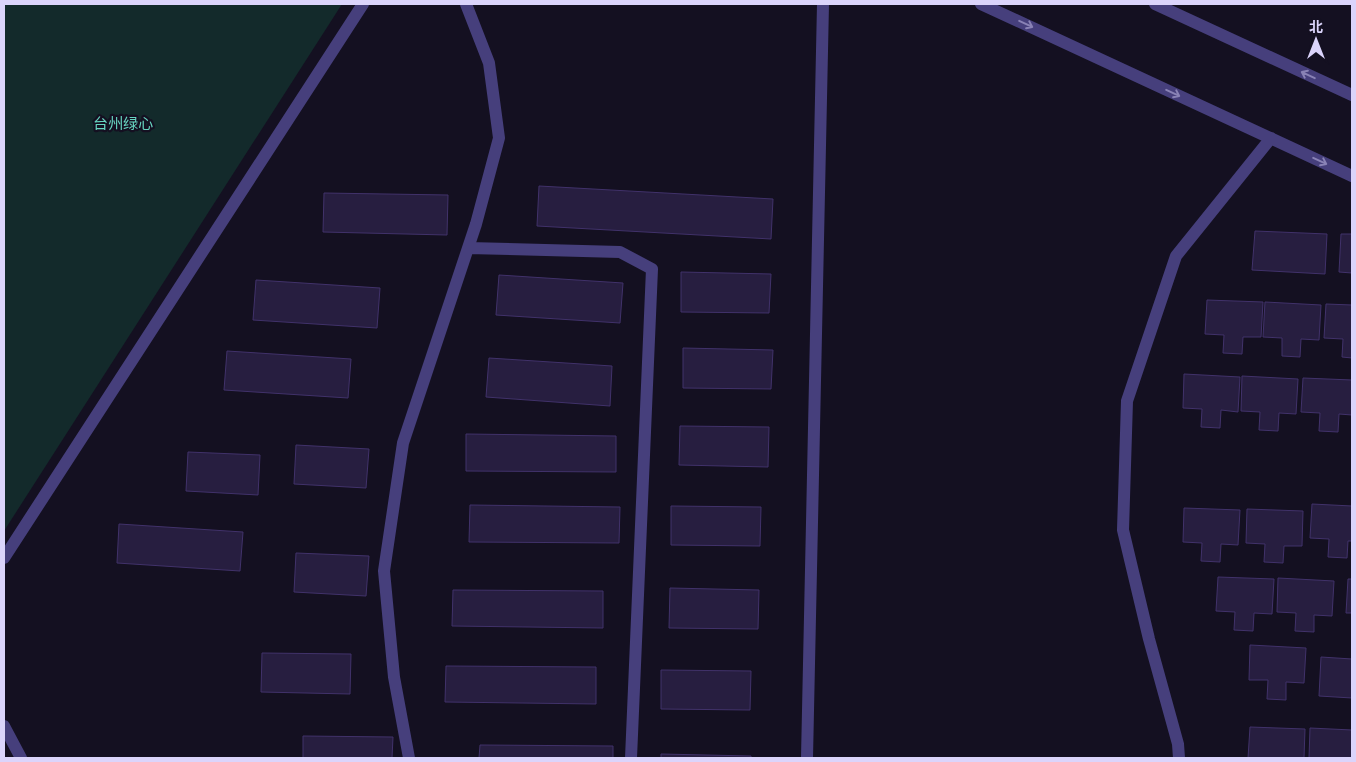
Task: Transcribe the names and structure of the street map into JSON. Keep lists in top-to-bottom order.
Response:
{
  "parks": ["台州绿心"],
  "north": "top"
}
